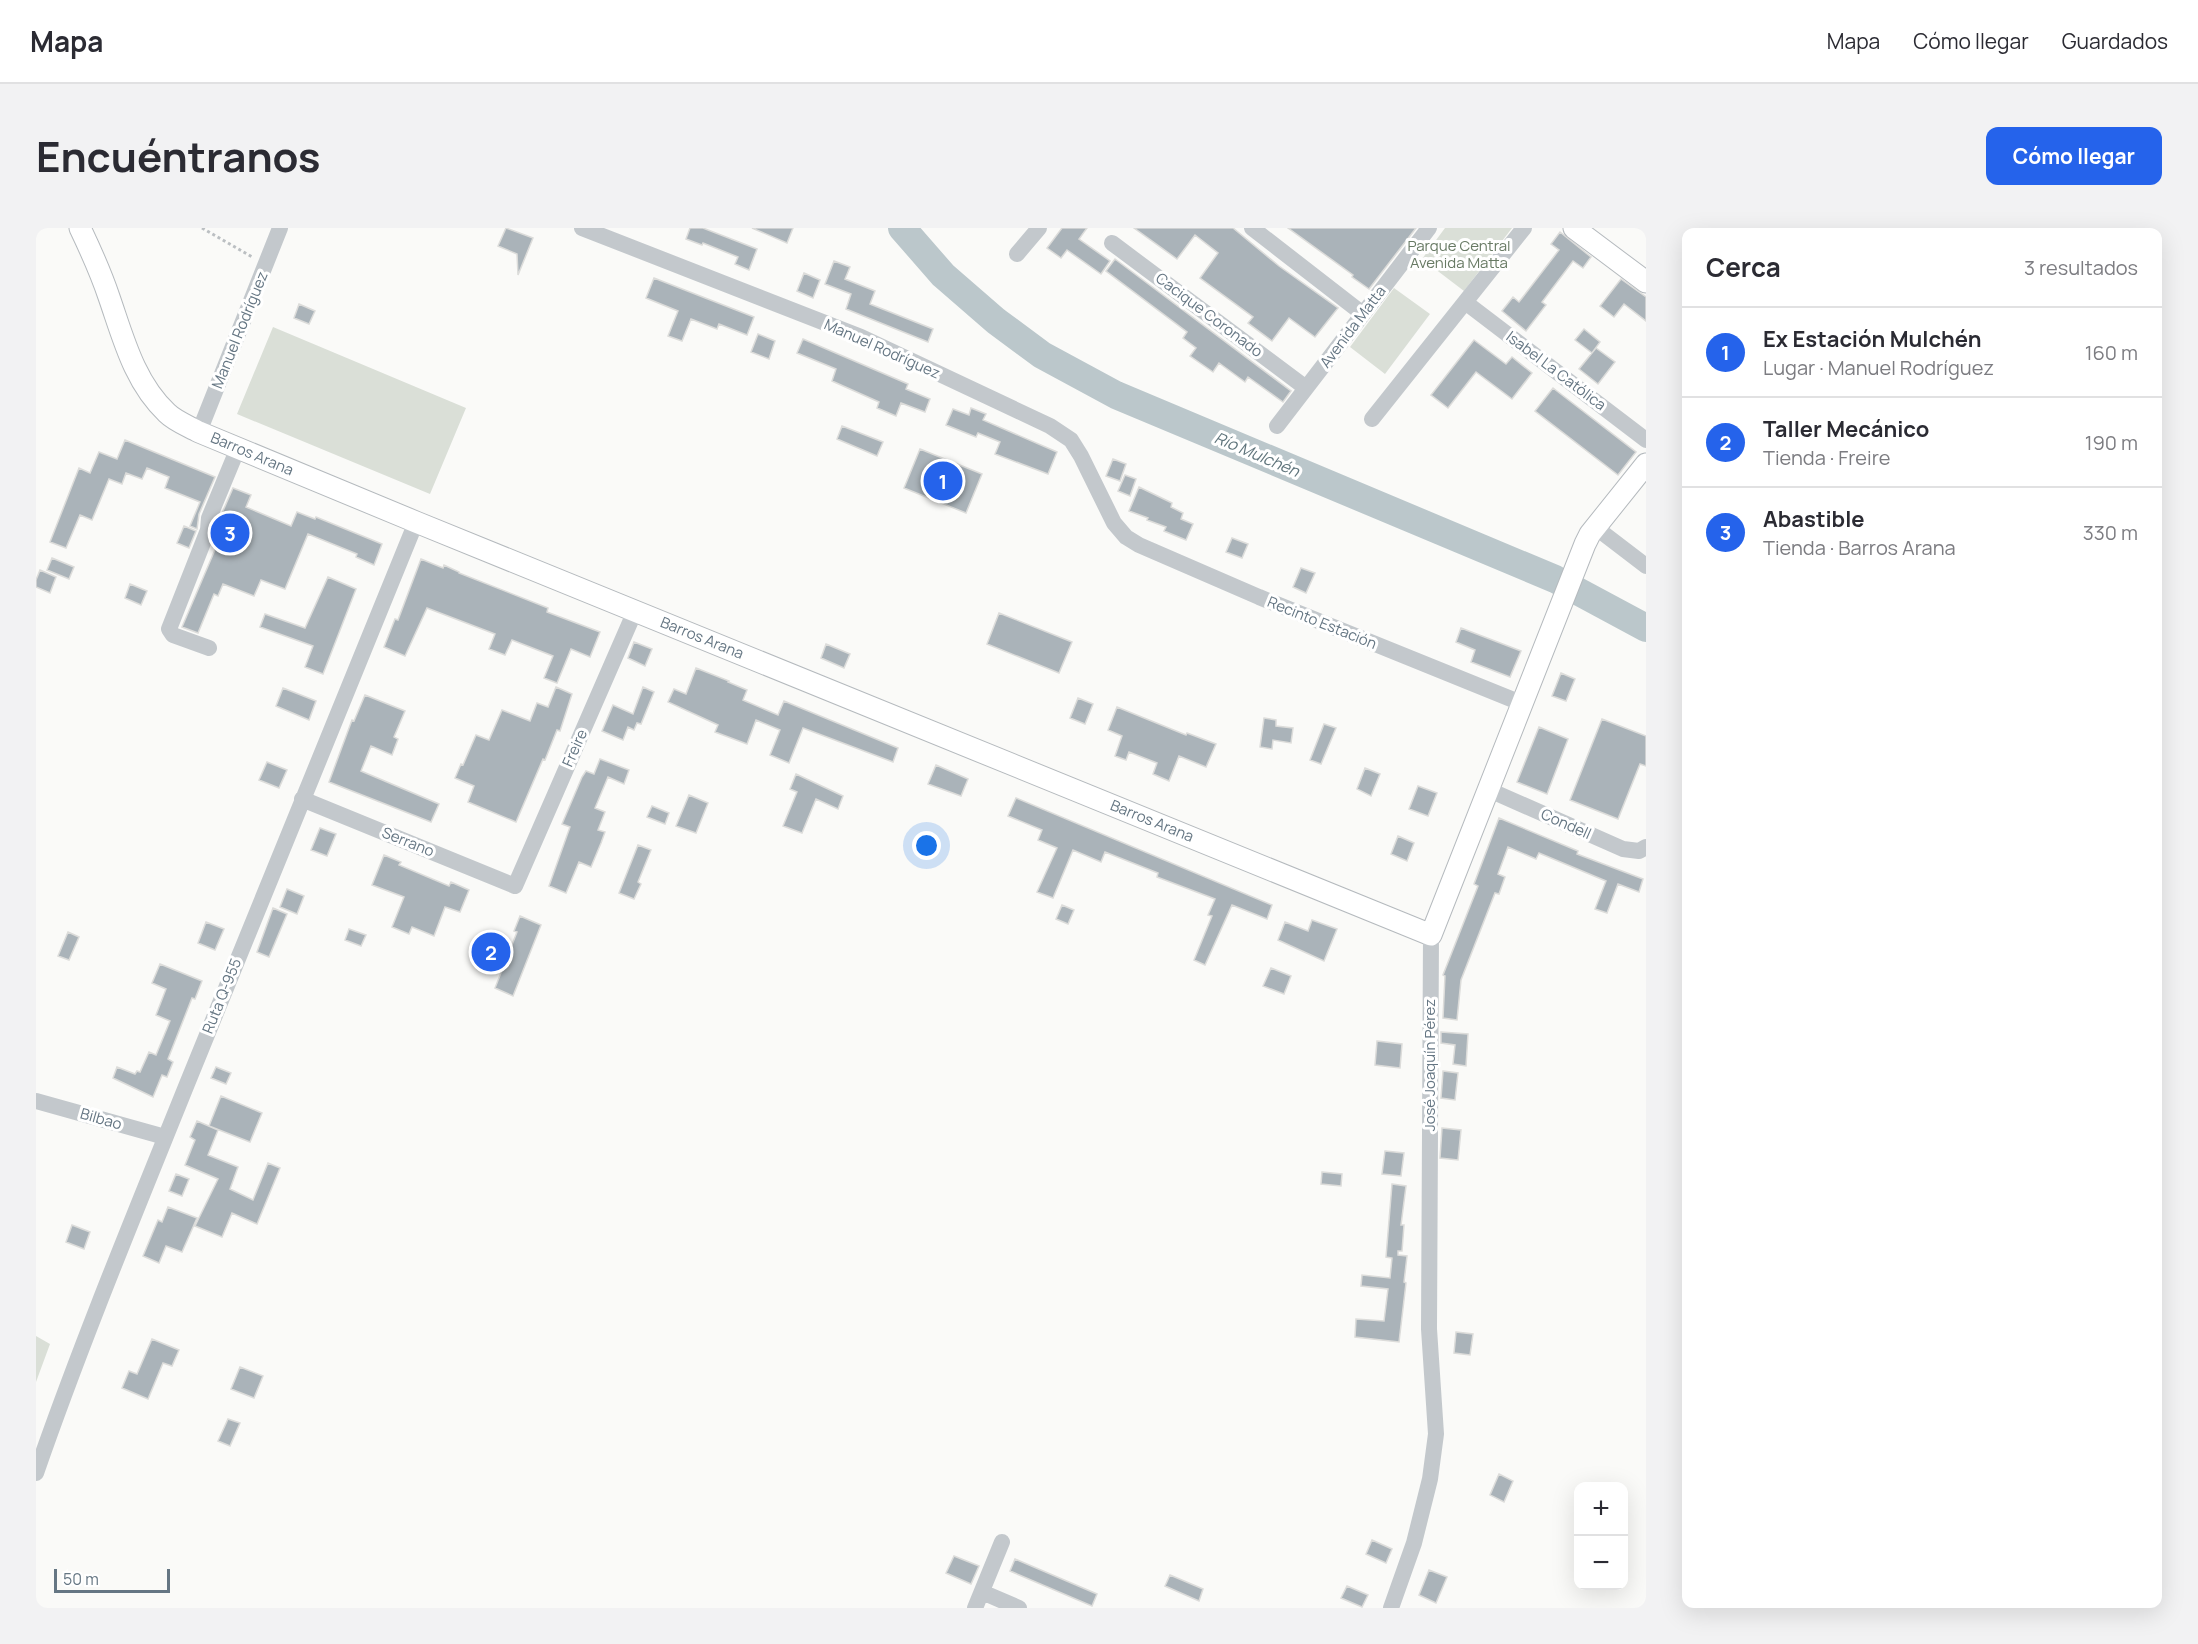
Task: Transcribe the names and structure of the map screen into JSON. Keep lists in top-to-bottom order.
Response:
{
  "streets": {
    "main road": ["Barros Arana", "José Joaquín Pérez"],
    "street": [
      "Cacique Coronado",
      "Avenida Matta",
      "Manuel Rodríguez",
      "Isabel La Católica",
      "Recinto Estación",
      "Freire",
      "Condell",
      "Serrano",
      "Ruta Q-955",
      "Bilbao"
    ]
  },
  "crossings": [
    ["Cacique Coronado", "Avenida Matta"],
    ["Manuel Rodríguez", "Barros Arana"],
    ["Manuel Rodríguez", "Recinto Estación"],
    ["Barros Arana", "Freire"],
    ["Barros Arana", "Ruta Q-955"],
    ["Barros Arana", "José Joaquín Pérez"],
    ["Recinto Estación", "José Joaquín Pérez"],
    ["Freire", "Serrano"],
    ["Condell", "José Joaquín Pérez"],
    ["Serrano", "Ruta Q-955"],
    ["Ruta Q-955", "Bilbao"]
  ],
  "water": ["Río Mulchén"],
  "parks": ["Parque Central Avenida Matta"],
  "scale_bar": "50 m",
  "page": {
    "header": "Mapa",
    "nav": ["Mapa", "Cómo llegar", "Guardados"],
    "title": "Encuéntranos",
    "buttons": "Cómo llegar",
    "heading": ["Cerca", "3 resultados"],
    "list": [
      {
        "mark": "1",
        "name": "Ex Estación Mulchén",
        "note": "Lugar · Manuel Rodríguez",
        "value": "160 m"
      },
      {
        "mark": "2",
        "name": "Taller Mecánico",
        "note": "Tienda · Freire",
        "value": "190 m"
      },
      {
        "mark": "3",
        "name": "Abastible",
        "note": "Tienda · Barros Arana",
        "value": "330 m"
      }
    ],
    "pins": ["1", "3", "2"],
    "map_buttons": ["+", "−"],
    "scale": "50 m"
  }
}
